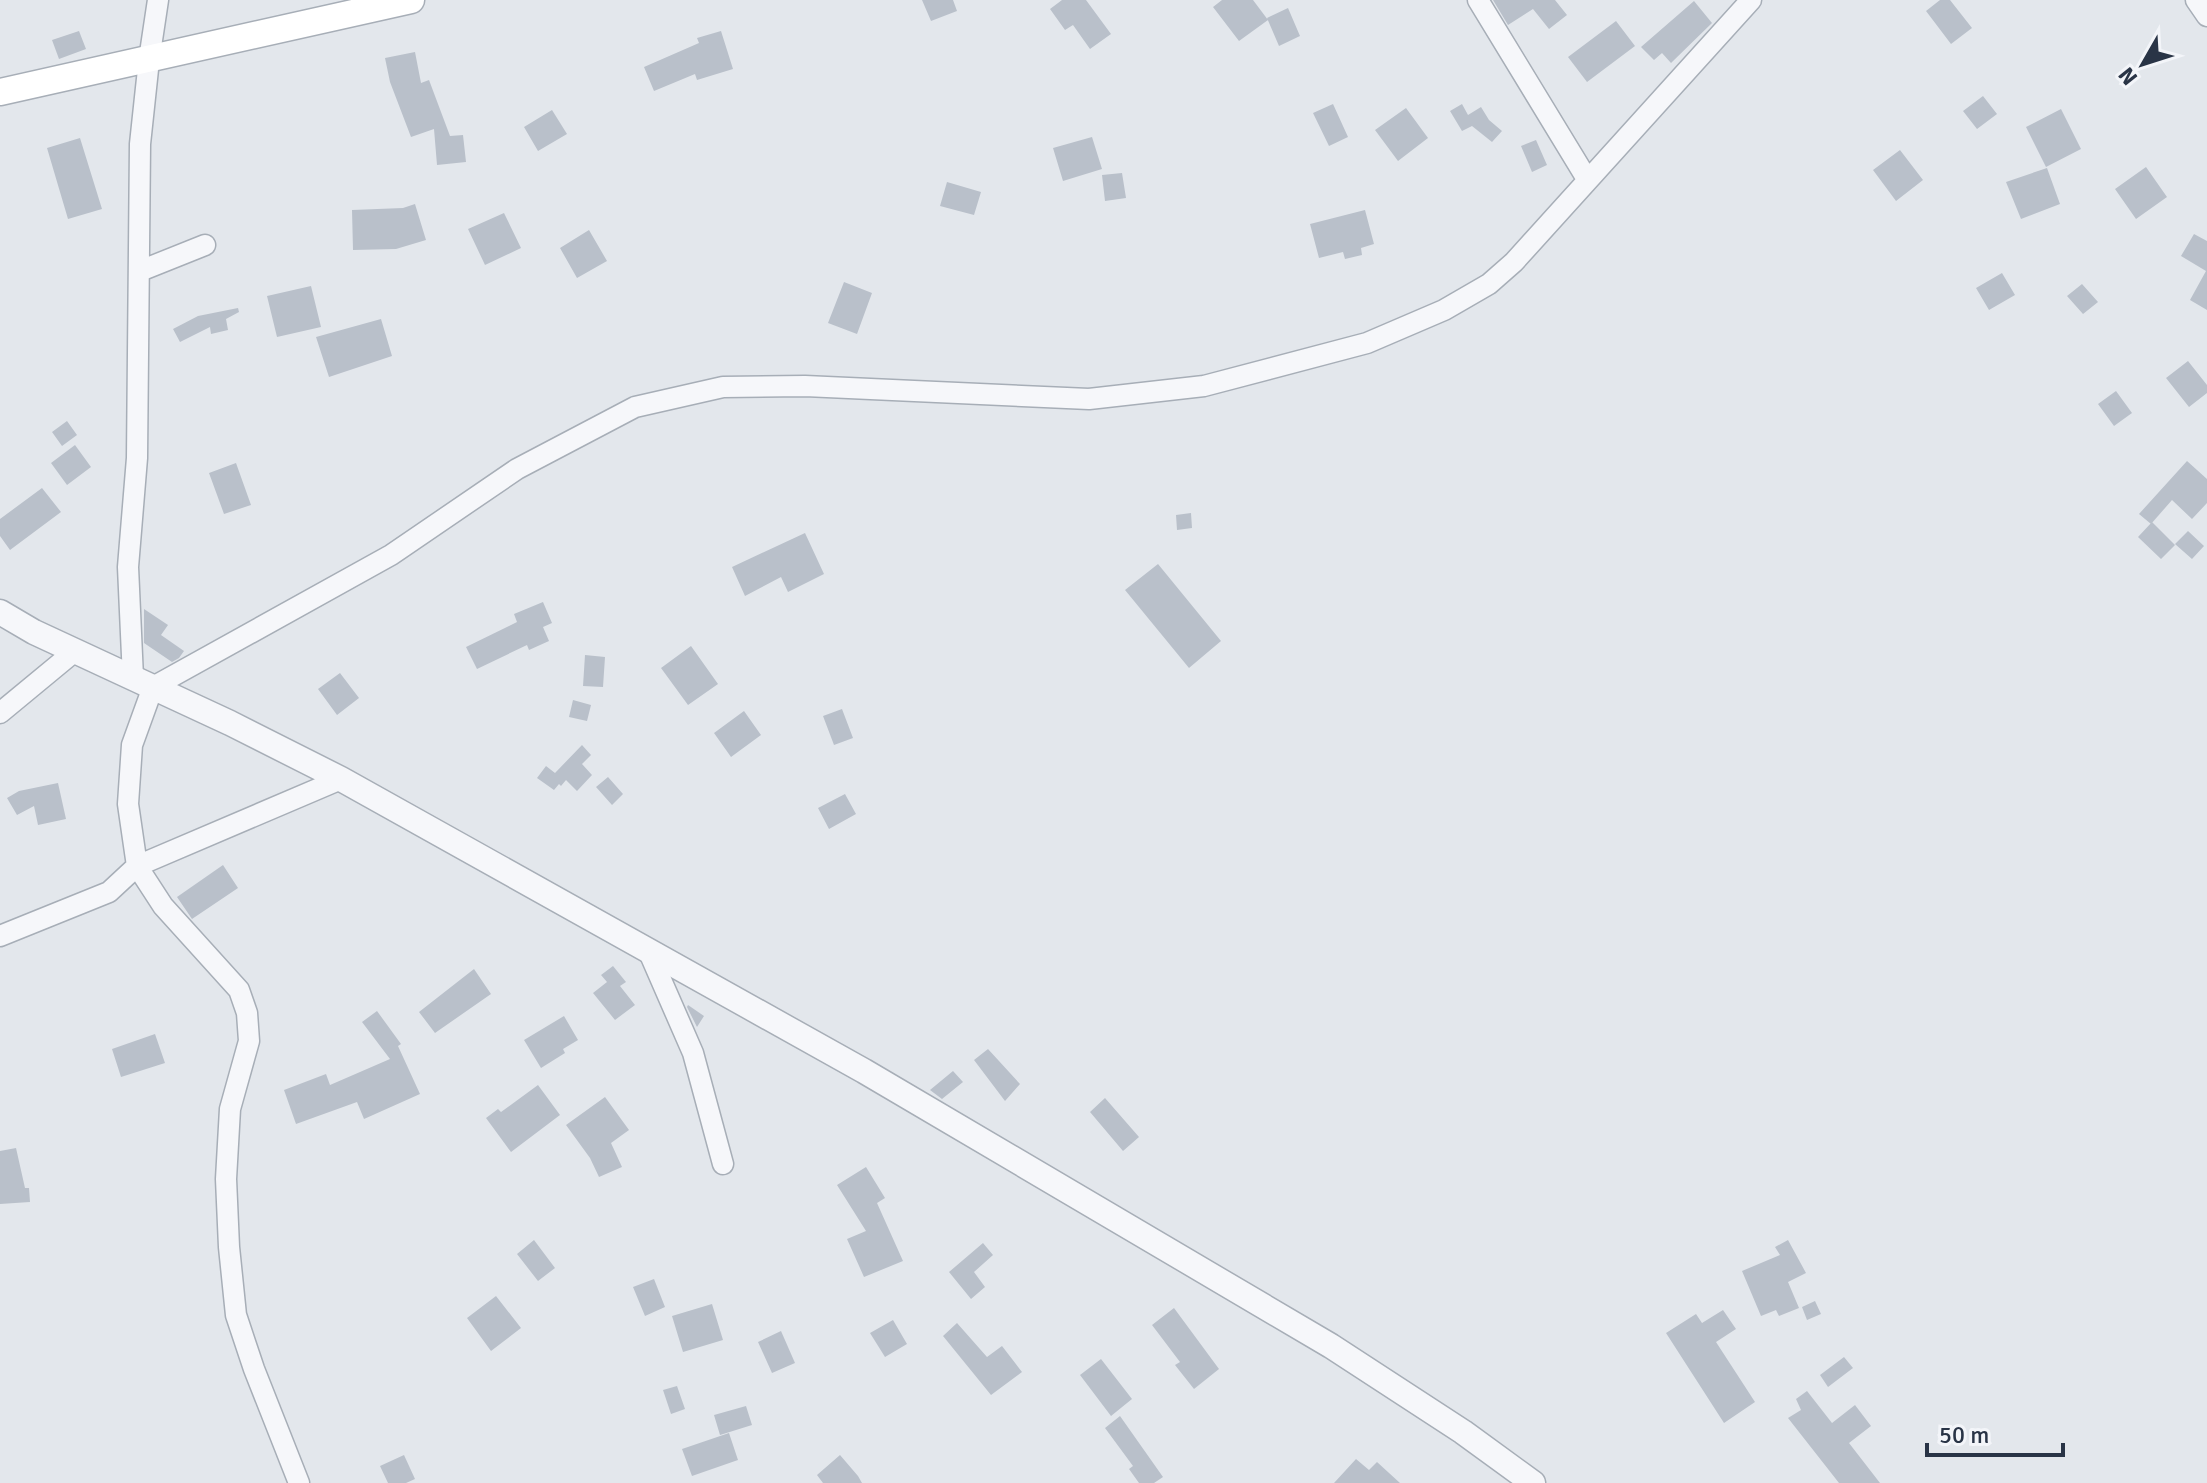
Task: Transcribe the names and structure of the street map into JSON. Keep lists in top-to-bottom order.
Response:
{
  "scale_bar": "50 m",
  "north": "bottom left"
}
